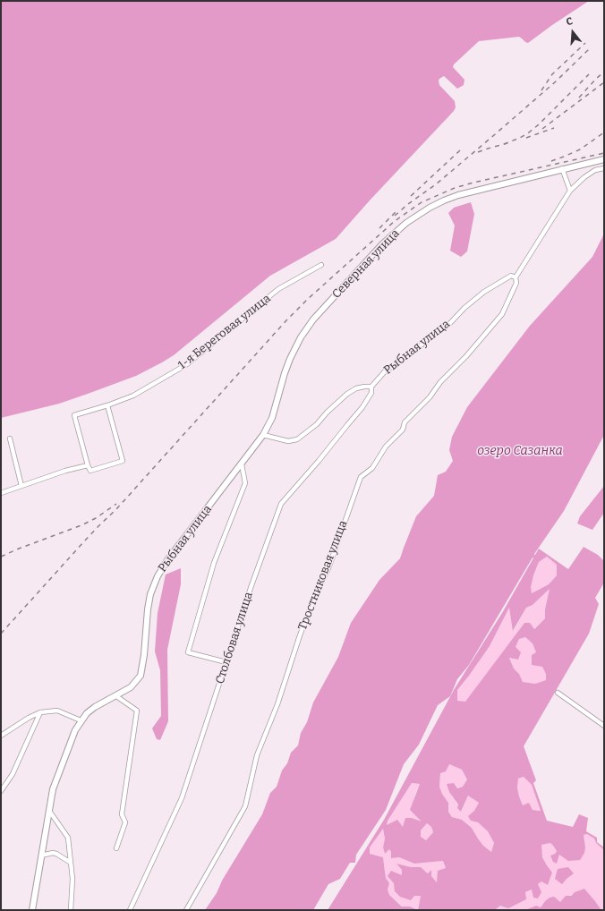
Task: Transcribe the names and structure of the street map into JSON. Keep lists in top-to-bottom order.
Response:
{
  "streets": {
    "street": [
      "Северная улица",
      "1-я Береговая улица",
      "Рыбная улица",
      "Тростниковая улица",
      "Столбовая улица"
    ]
  },
  "crossings": [
    ["Северная улица", "Рыбная улица"],
    ["Рыбная улица", "Тростниковая улица"],
    ["Рыбная улица", "Столбовая улица"]
  ],
  "water": ["озеро Сазанка"],
  "north": "top"
}
